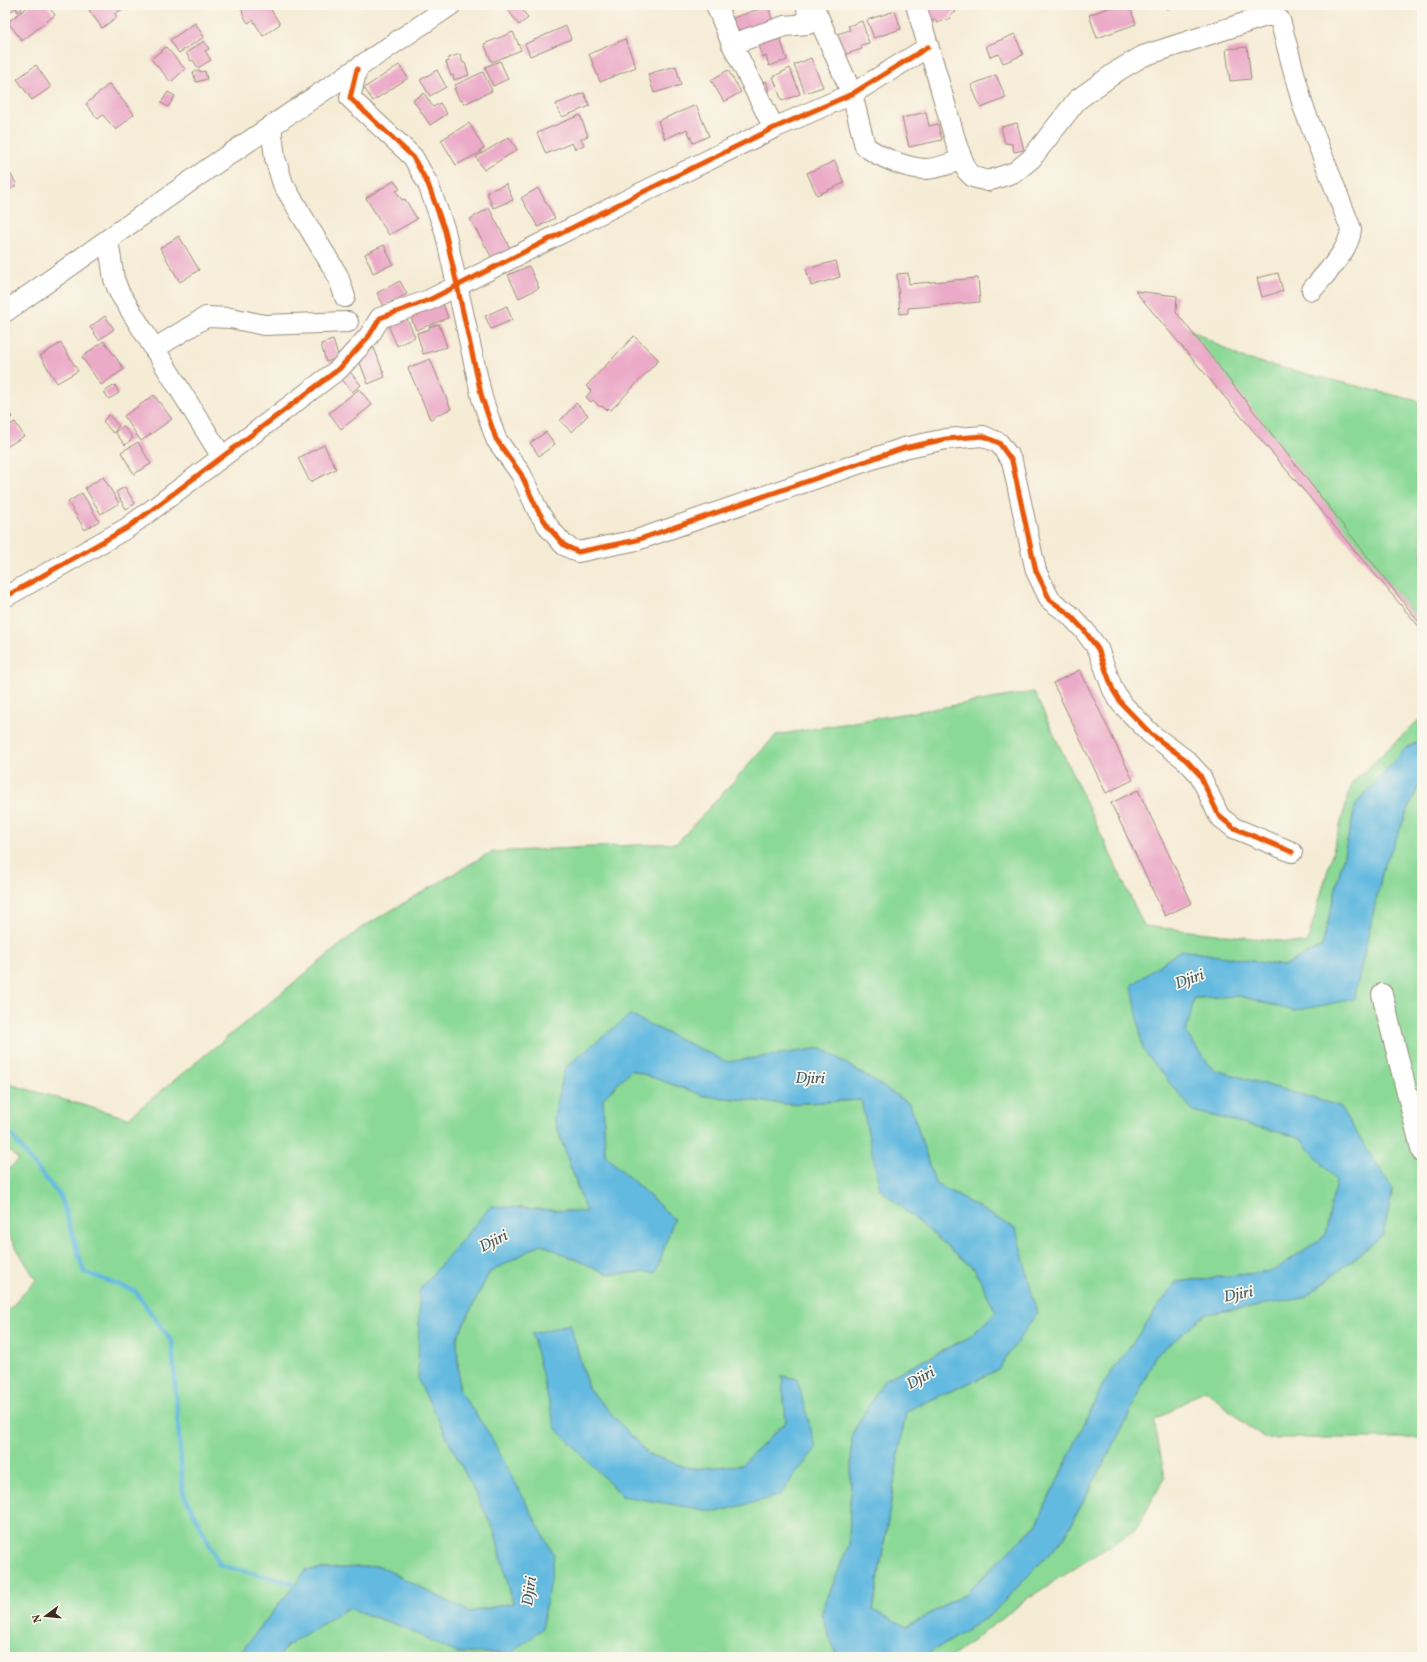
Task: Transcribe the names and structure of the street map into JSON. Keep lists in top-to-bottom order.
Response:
{
  "water": ["Djiri"],
  "north": "left"
}
